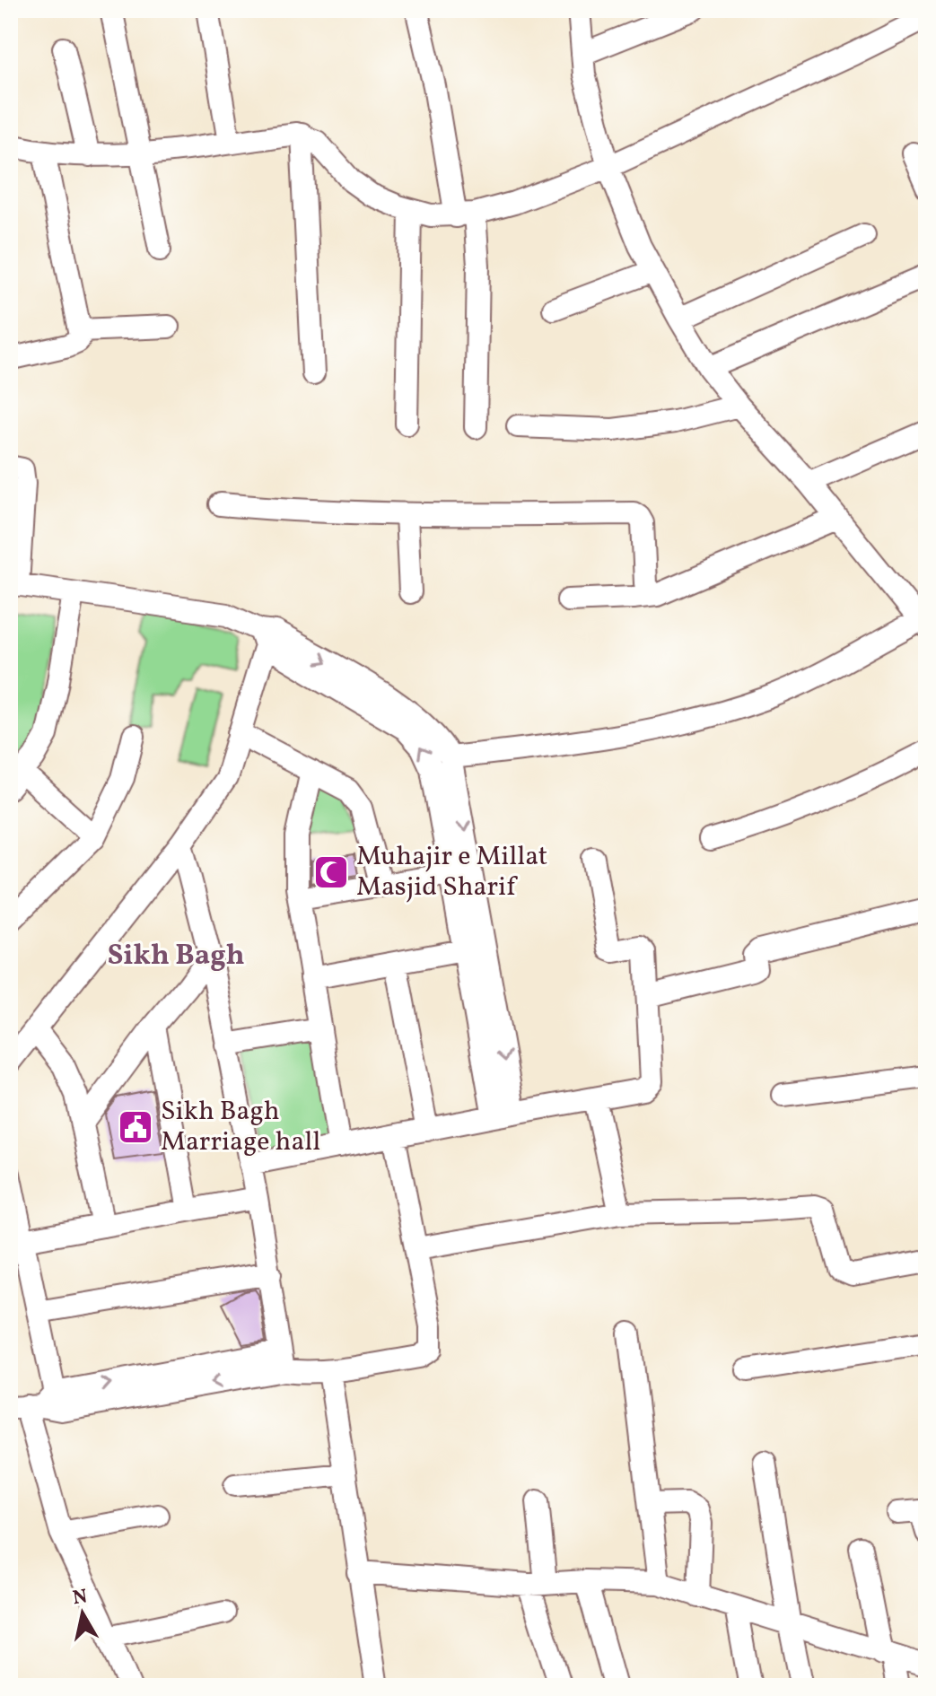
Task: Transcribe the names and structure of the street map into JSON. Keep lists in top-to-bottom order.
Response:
{
  "districts": ["Sikh Bagh"],
  "places": {
    "mosque": ["Muhajir e Millat Masjid Sharif"],
    "public building": ["Sikh Bagh Marriage hall"]
  },
  "north": "top"
}
